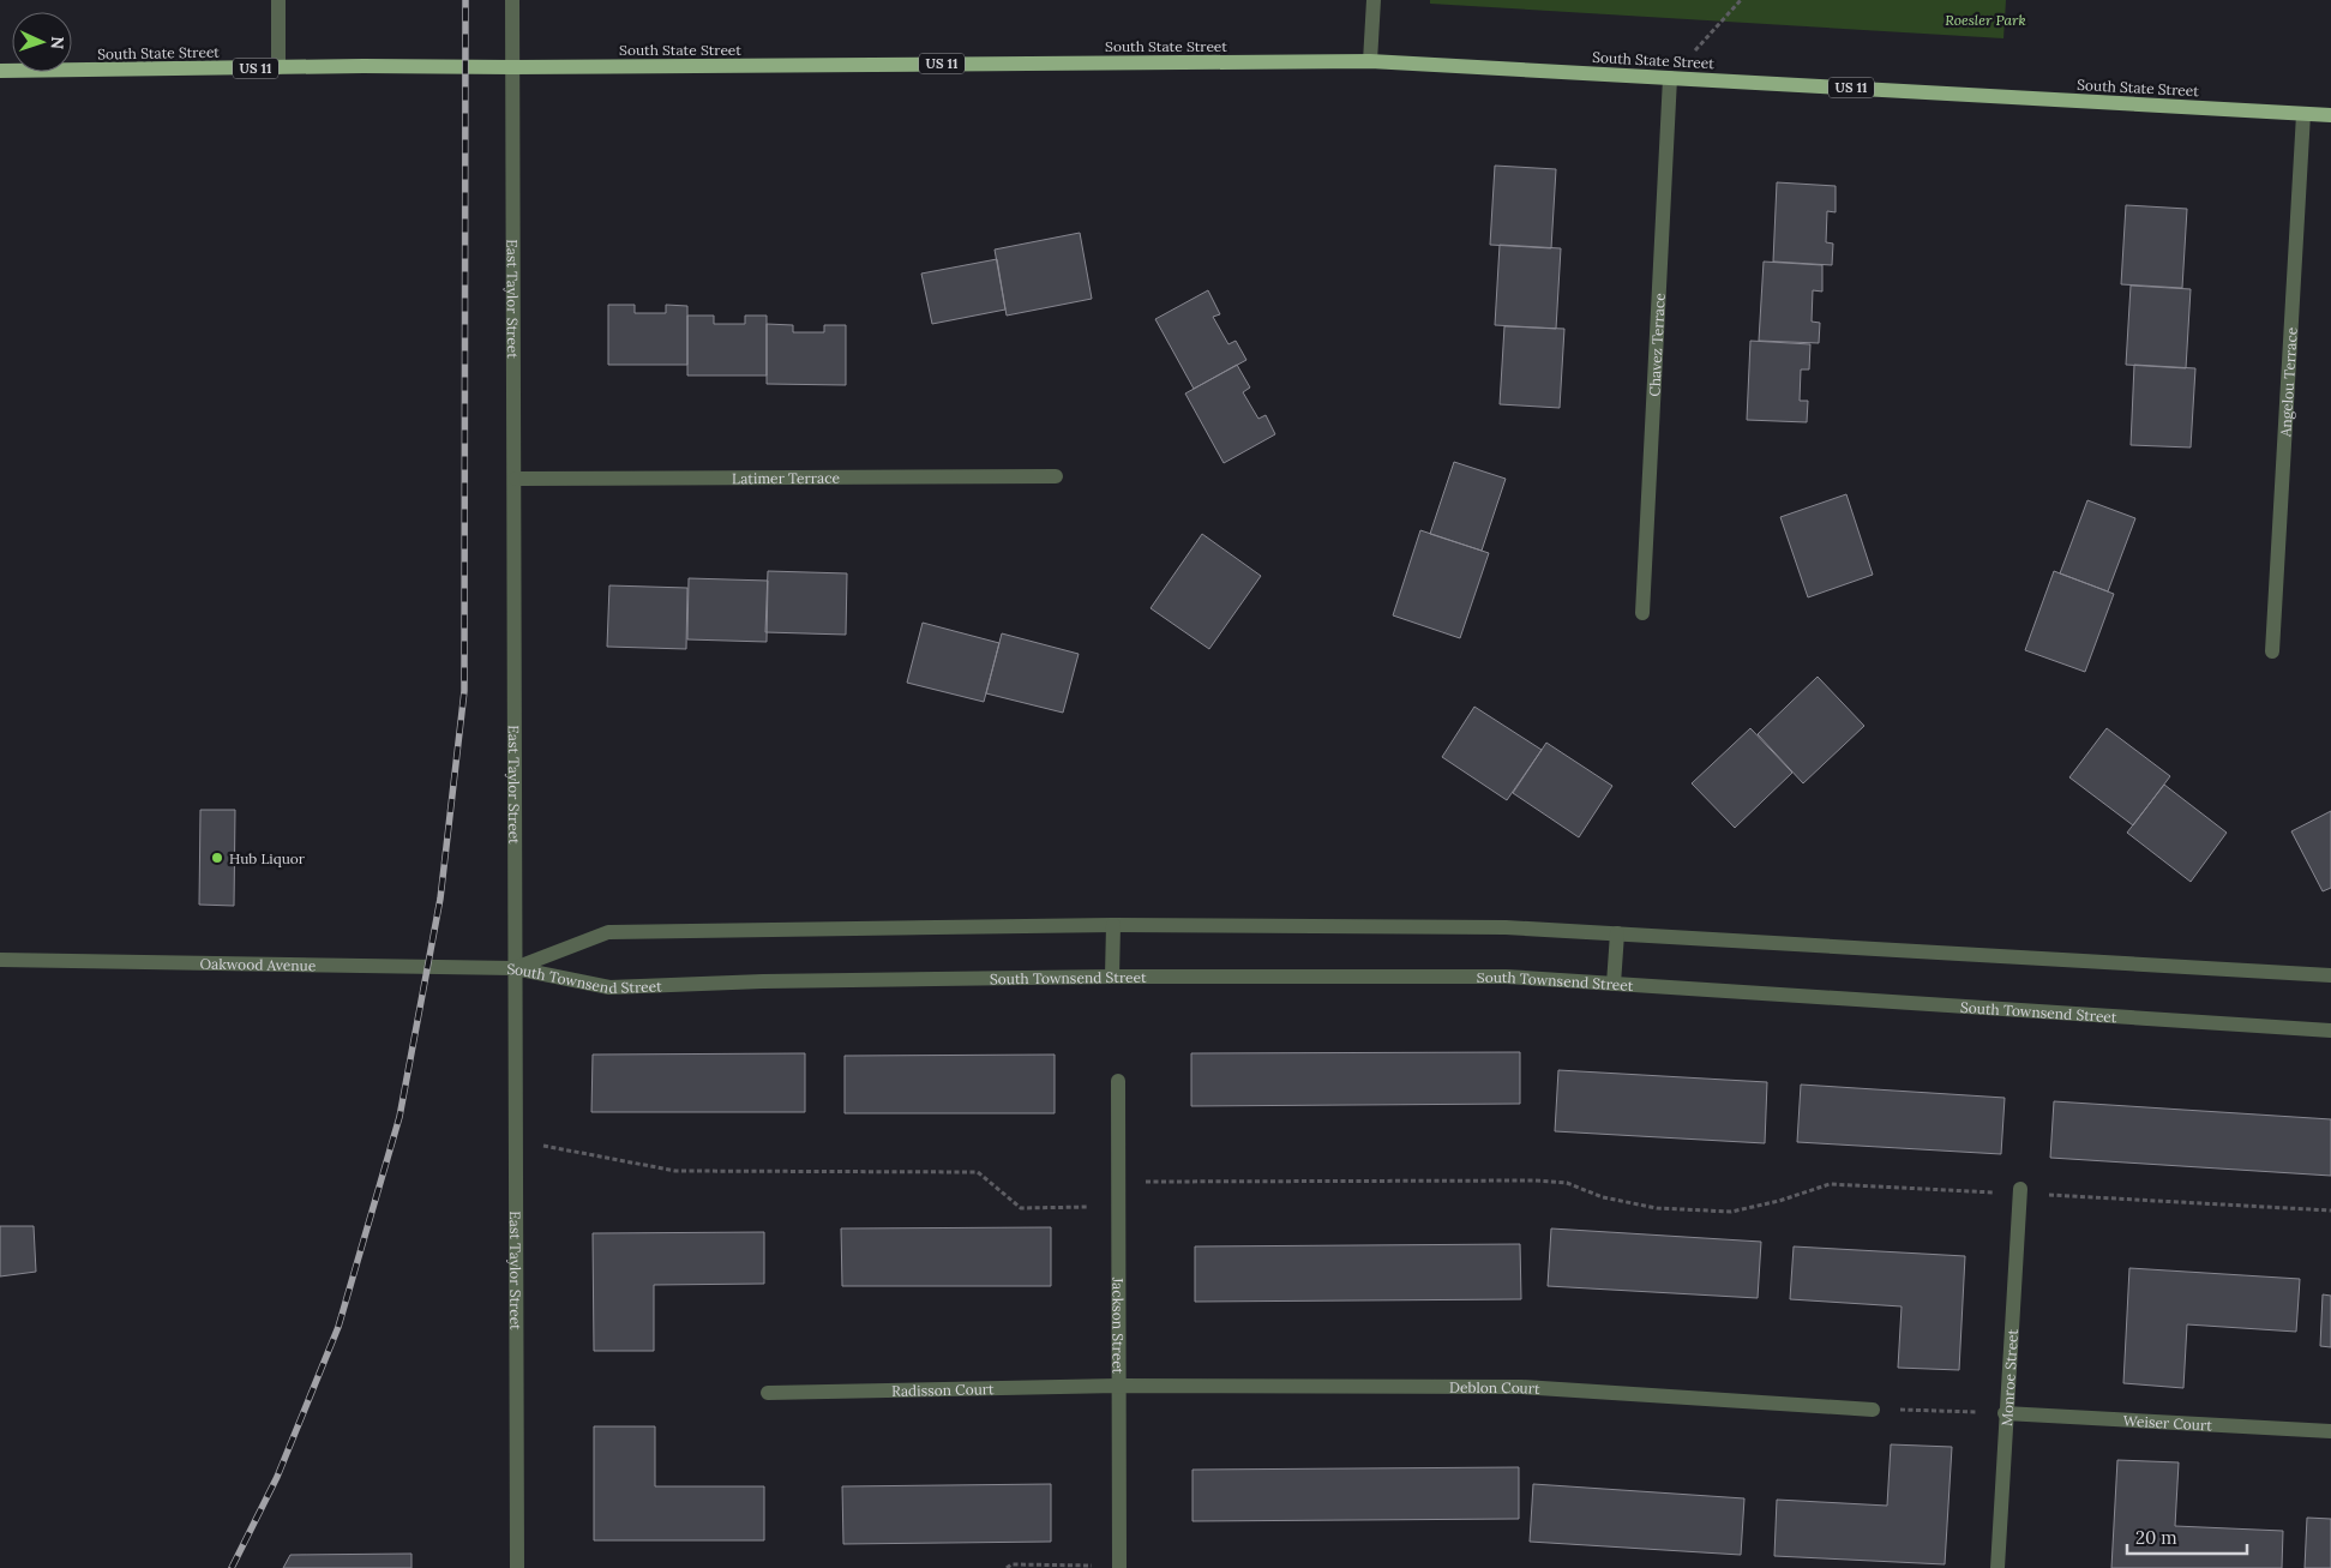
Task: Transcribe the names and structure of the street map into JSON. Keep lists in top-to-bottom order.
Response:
{
  "streets": {
    "main road": ["South State Street", "US 11"],
    "street": [
      "East Taylor Street",
      "Chavez Terrace",
      "Angelou Terrace",
      "Latimer Terrace",
      "Oakwood Avenue",
      "South Townsend Street",
      "Jackson Street",
      "Monroe Street",
      "Deblon Court",
      "Radisson Court",
      "Weiser Court"
    ]
  },
  "crossings": [
    ["South State Street", "East Taylor Street"],
    ["South State Street", "Chavez Terrace"],
    ["South State Street", "Angelou Terrace"],
    ["East Taylor Street", "Latimer Terrace"],
    ["East Taylor Street", "Oakwood Avenue"],
    ["East Taylor Street", "South Townsend Street"],
    ["Oakwood Avenue", "South Townsend Street"],
    ["Jackson Street", "Deblon Court"],
    ["Jackson Street", "Radisson Court"],
    ["Monroe Street", "Weiser Court"],
    ["Deblon Court", "Radisson Court"]
  ],
  "parks": ["Roesler Park"],
  "places": ["Hub Liquor"],
  "scale_bar": "20 m",
  "north": "right"
}
